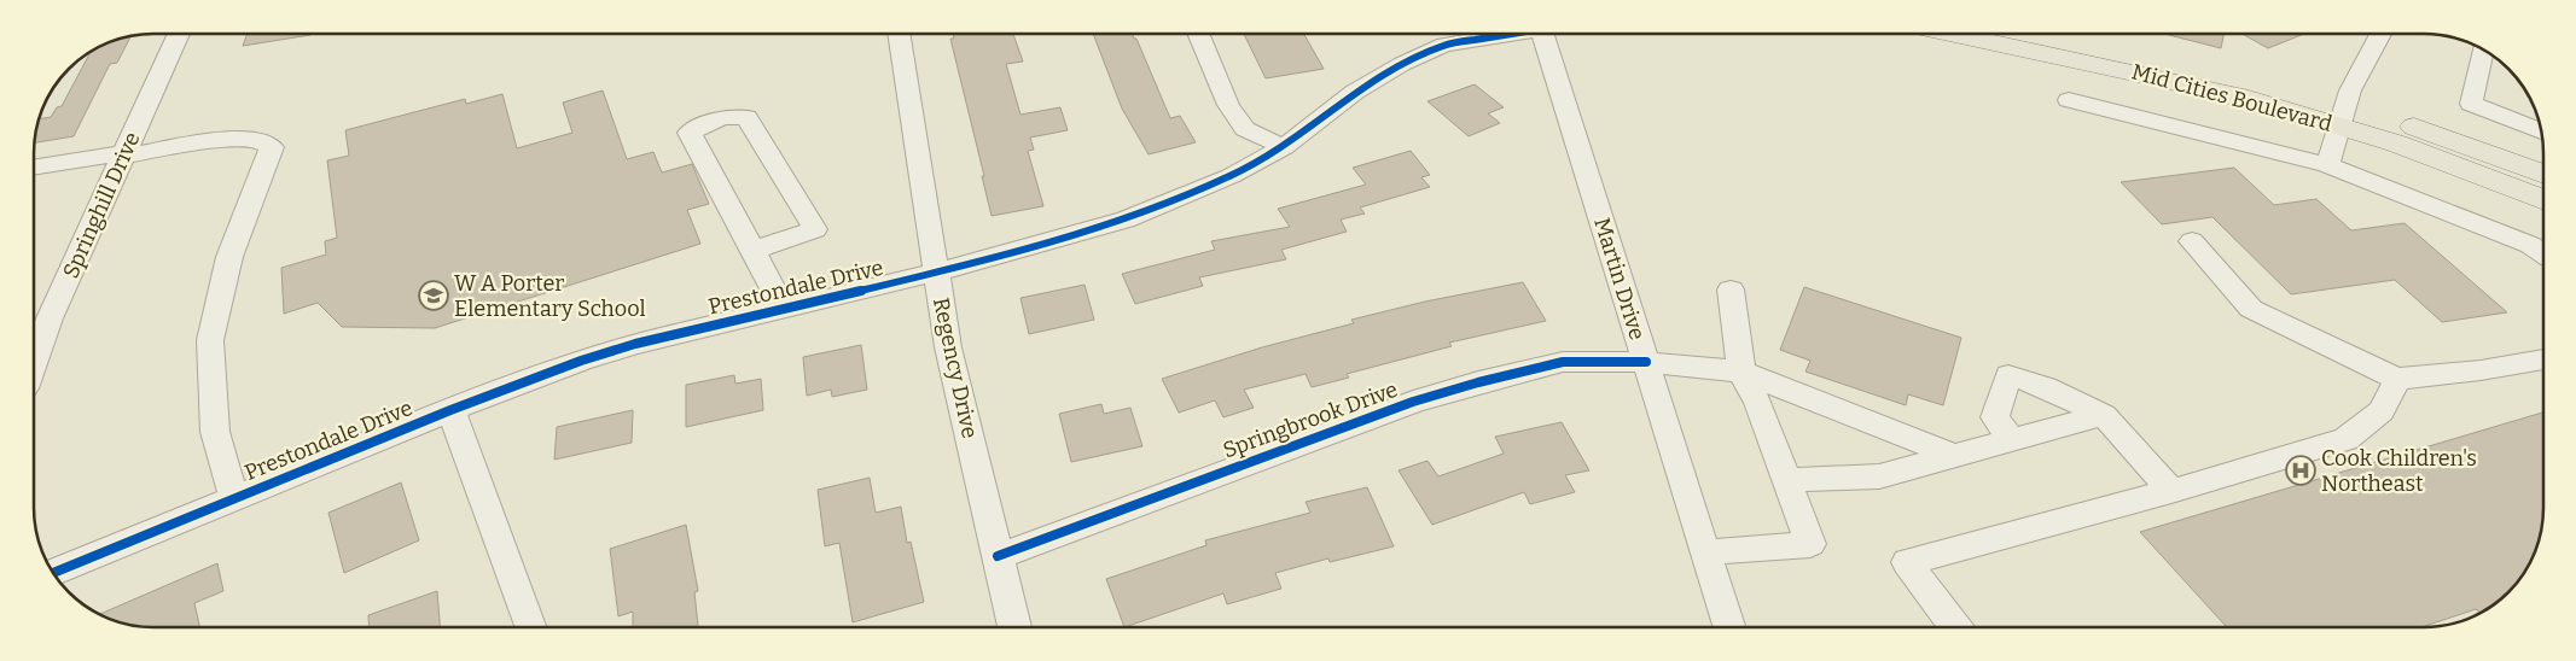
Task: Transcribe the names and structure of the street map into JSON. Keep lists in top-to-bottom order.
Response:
{
  "streets": {
    "main road": ["Mid Cities Boulevard"],
    "street": [
      "Springhill Drive",
      "Martin Drive",
      "Prestondale Drive",
      "Regency Drive",
      "Springbrook Drive"
    ]
  },
  "crossings": [
    ["Martin Drive", "Springbrook Drive"],
    ["Prestondale Drive", "Regency Drive"],
    ["Regency Drive", "Springbrook Drive"]
  ],
  "places": {
    "school or university": ["W A Porter Elementary School"],
    "hospital": ["Cook Children's Northeast"]
  }
}
